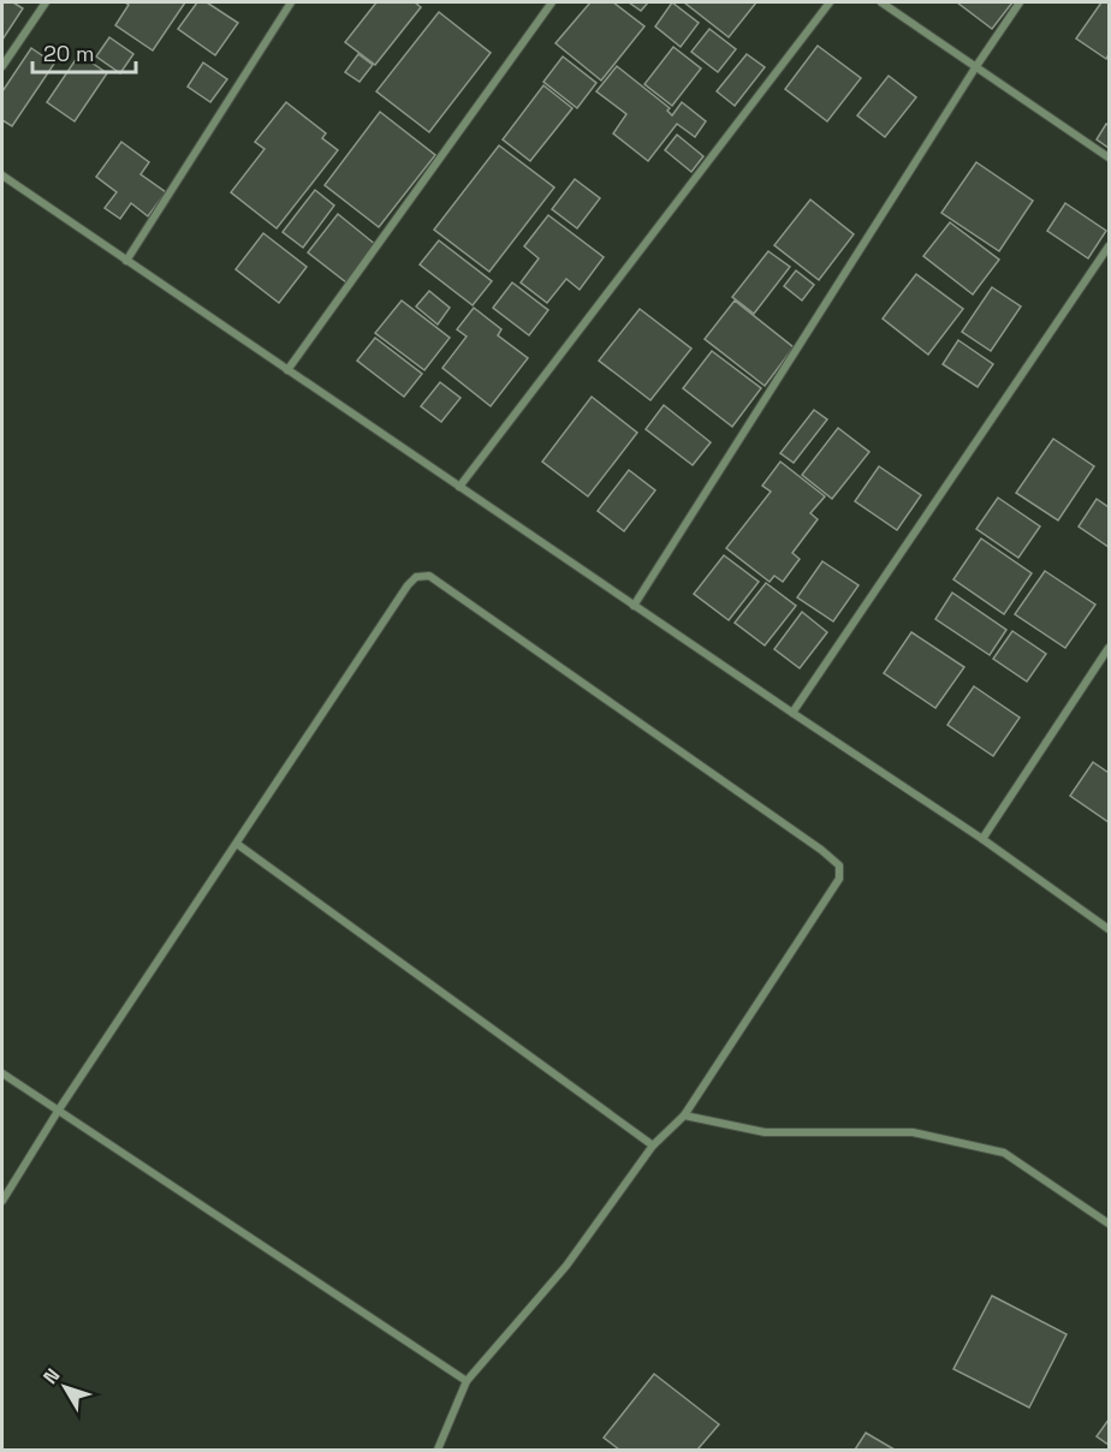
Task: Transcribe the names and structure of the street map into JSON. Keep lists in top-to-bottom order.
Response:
{
  "scale_bar": "20 m",
  "north": "top left"
}
